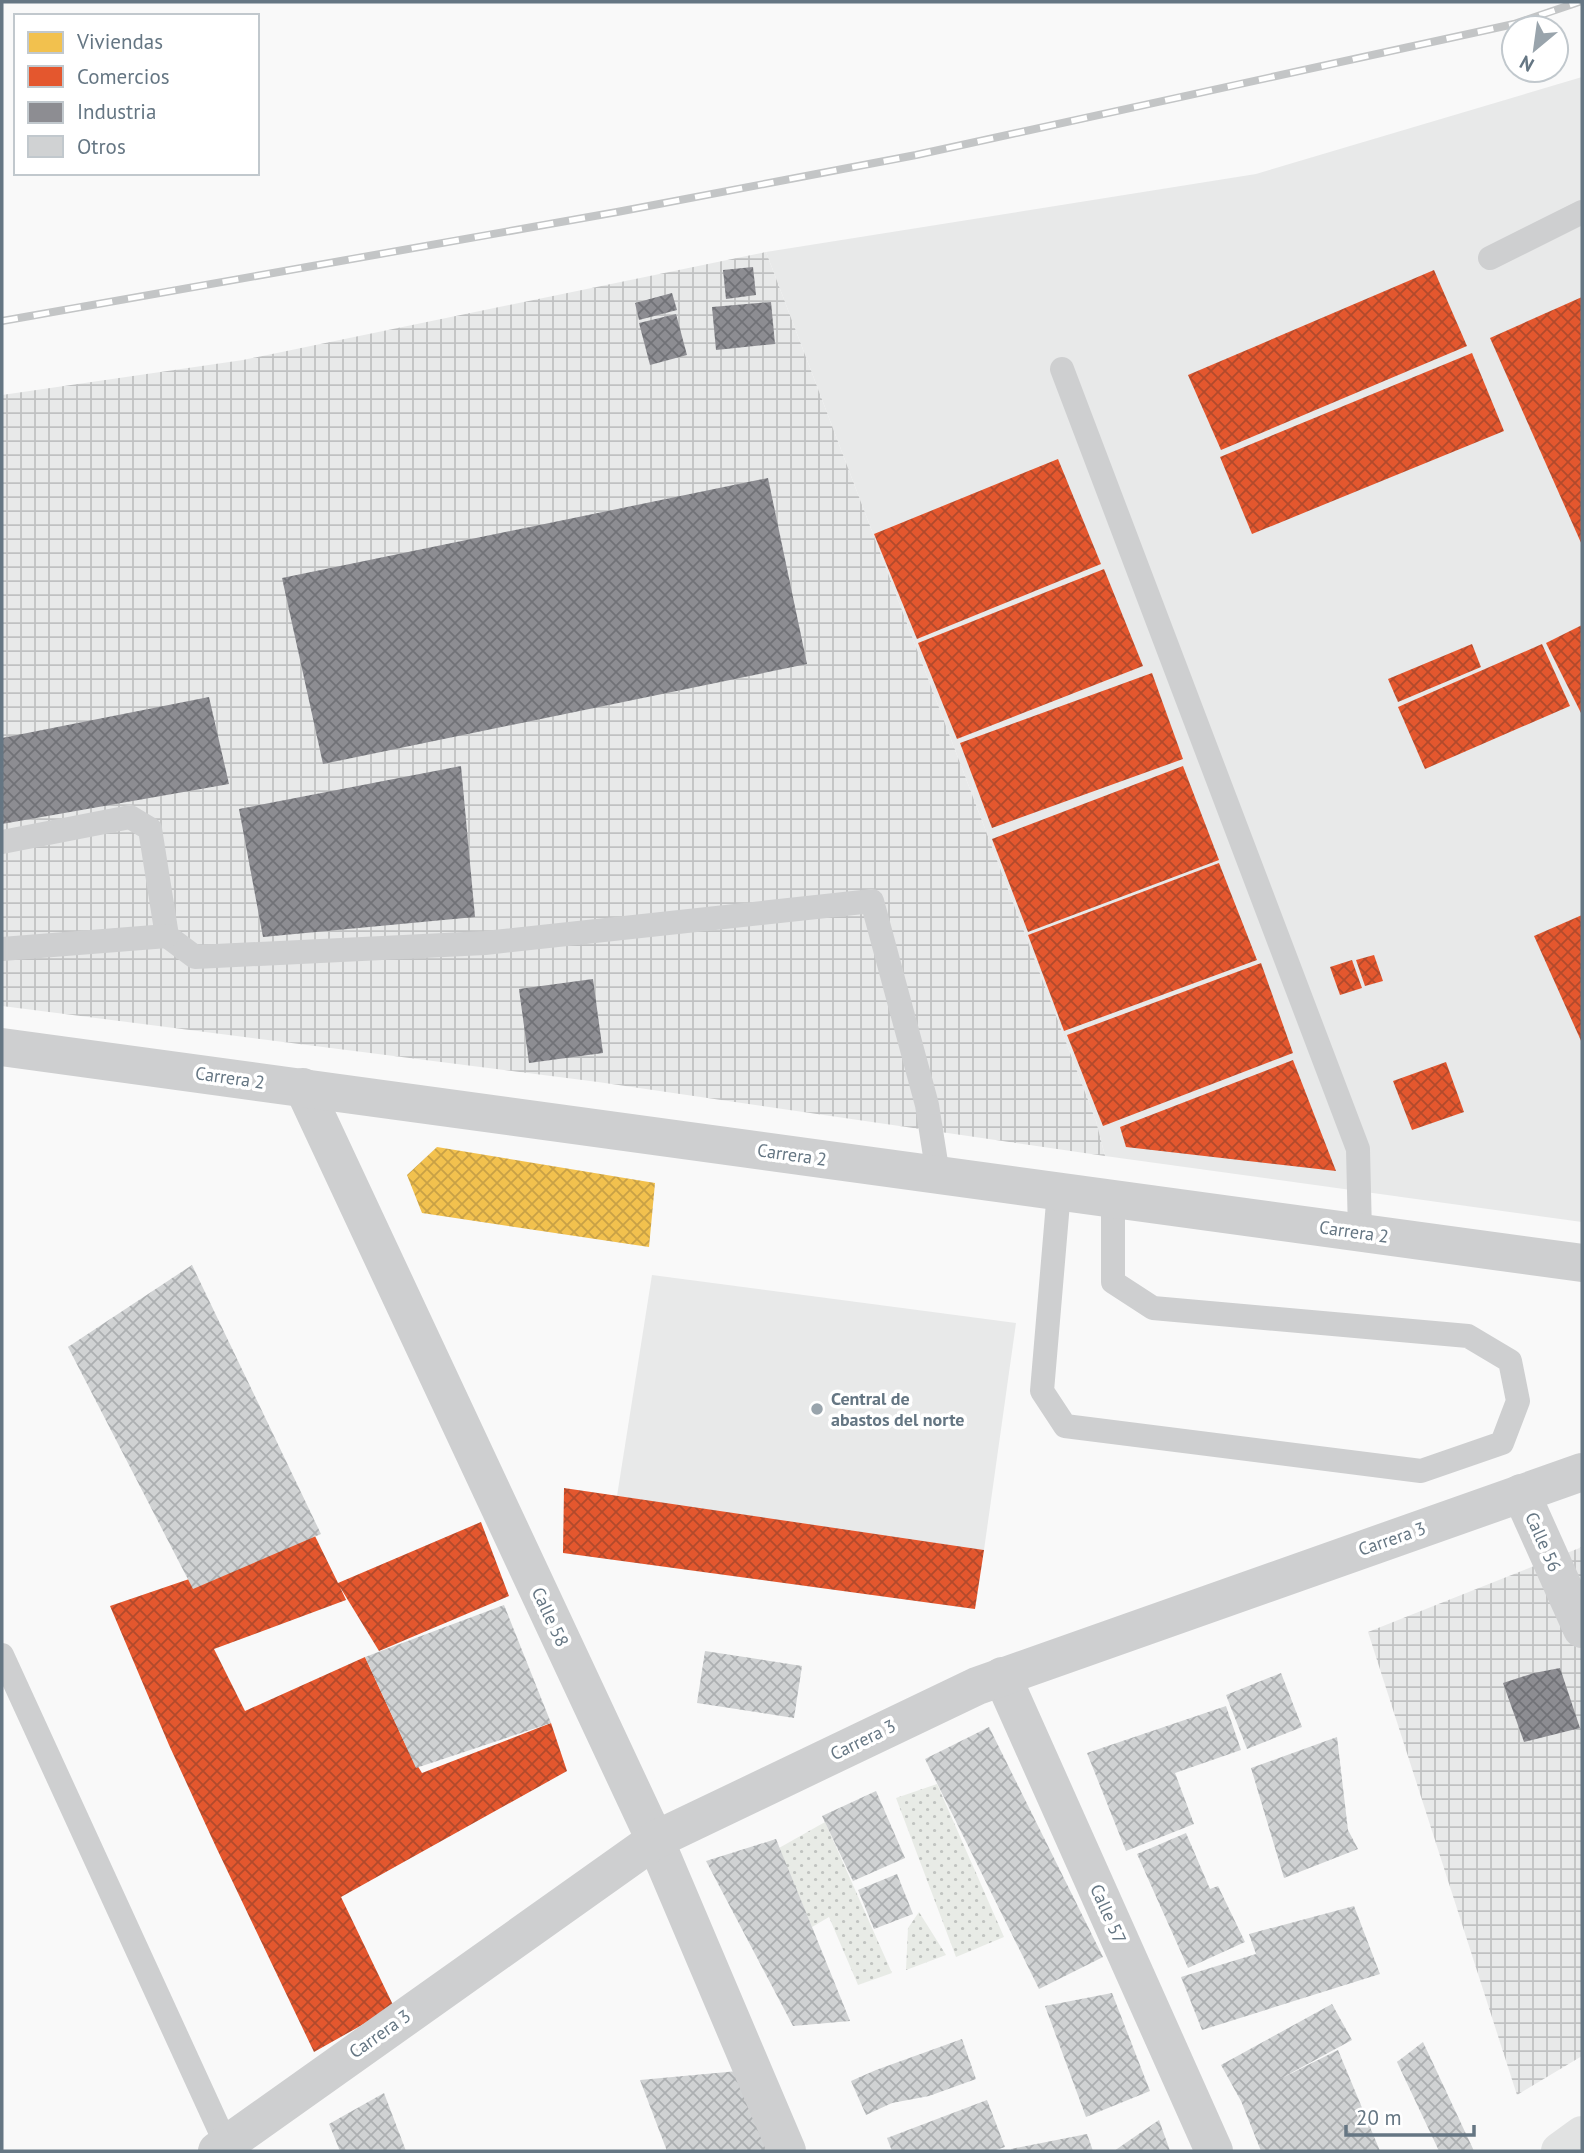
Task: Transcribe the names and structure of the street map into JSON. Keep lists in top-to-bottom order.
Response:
{
  "streets": {
    "street": [
      "Carrera 2",
      "Carrera 3",
      "Calle 56",
      "Calle 58",
      "Calle 57"
    ]
  },
  "crossings": [
    ["Carrera 2", "Calle 58"],
    ["Carrera 3", "Calle 56"],
    ["Carrera 3", "Calle 58"],
    ["Carrera 3", "Calle 57"]
  ],
  "places": ["Central de abastos del norte"],
  "legend": [
    "Viviendas",
    "Comercios",
    "Industria",
    "Otros"
  ],
  "scale_bar": "20 m",
  "north": "bottom left"
}
